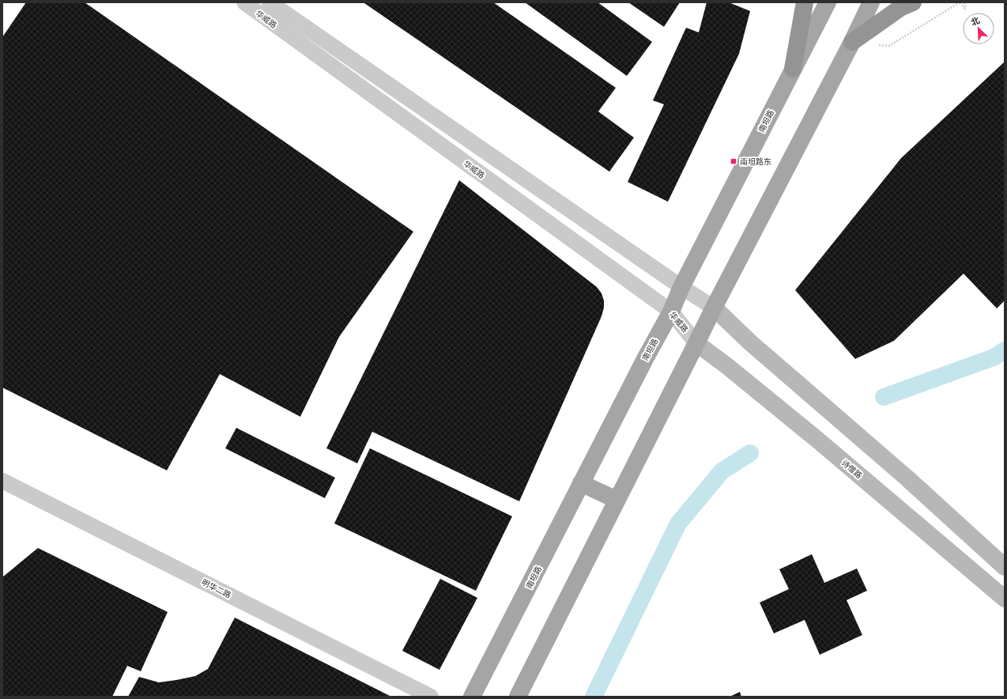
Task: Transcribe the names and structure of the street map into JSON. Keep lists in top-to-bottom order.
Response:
{
  "streets": {
    "main road": ["南坦路"],
    "street": ["华威路", "诗僧路", "明华二路"]
  },
  "crossings": [
    ["华威路", "南坦路"],
    ["华威路", "诗僧路"]
  ],
  "places": {
    "transit": ["南坦路东"]
  },
  "north": "top left"
}
